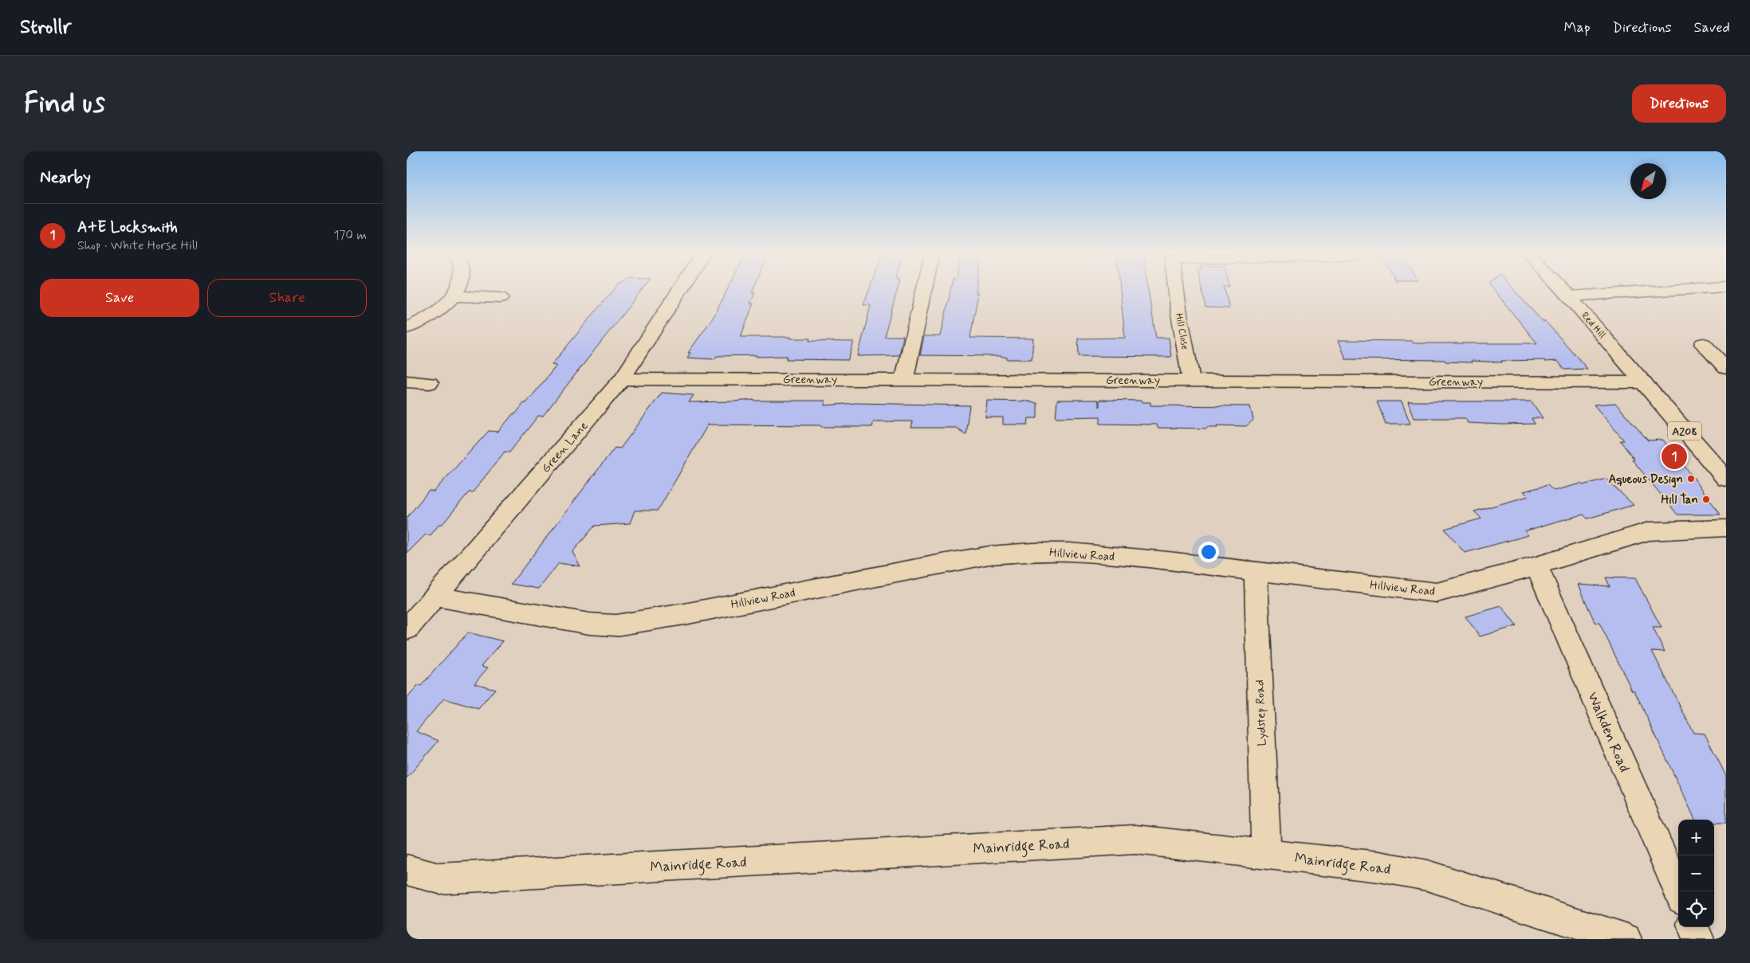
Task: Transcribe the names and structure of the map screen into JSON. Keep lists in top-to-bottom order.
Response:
{
  "streets": {
    "street": [
      "Red Hill",
      "Hill Close",
      "Greenway",
      "A208",
      "Green Lane",
      "Hillview Road",
      "Lydstep Road",
      "Walkden Road",
      "Mainridge Road"
    ]
  },
  "crossings": [
    ["Red Hill", "Greenway"],
    ["Red Hill", "A208"],
    ["Hill Close", "Greenway"],
    ["Greenway", "A208"],
    ["Greenway", "Green Lane"],
    ["Green Lane", "Hillview Road"],
    ["Hillview Road", "Lydstep Road"],
    ["Hillview Road", "Walkden Road"],
    ["Lydstep Road", "Mainridge Road"]
  ],
  "places": ["Aqueous Design", "Hill Tan"],
  "north": "bottom left",
  "page": {
    "header": "Strollr",
    "nav": ["Map", "Directions", "Saved"],
    "buttons": [
      "Directions",
      ["Save", "Share"]
    ],
    "title": "Find us",
    "heading": "Nearby",
    "list": [
      {
        "mark": "1",
        "name": "A+E Locksmith",
        "note": "Shop · White Horse Hill",
        "value": "170 m"
      }
    ],
    "pins": "1",
    "map_buttons": ["+", "−"]
  }
}
